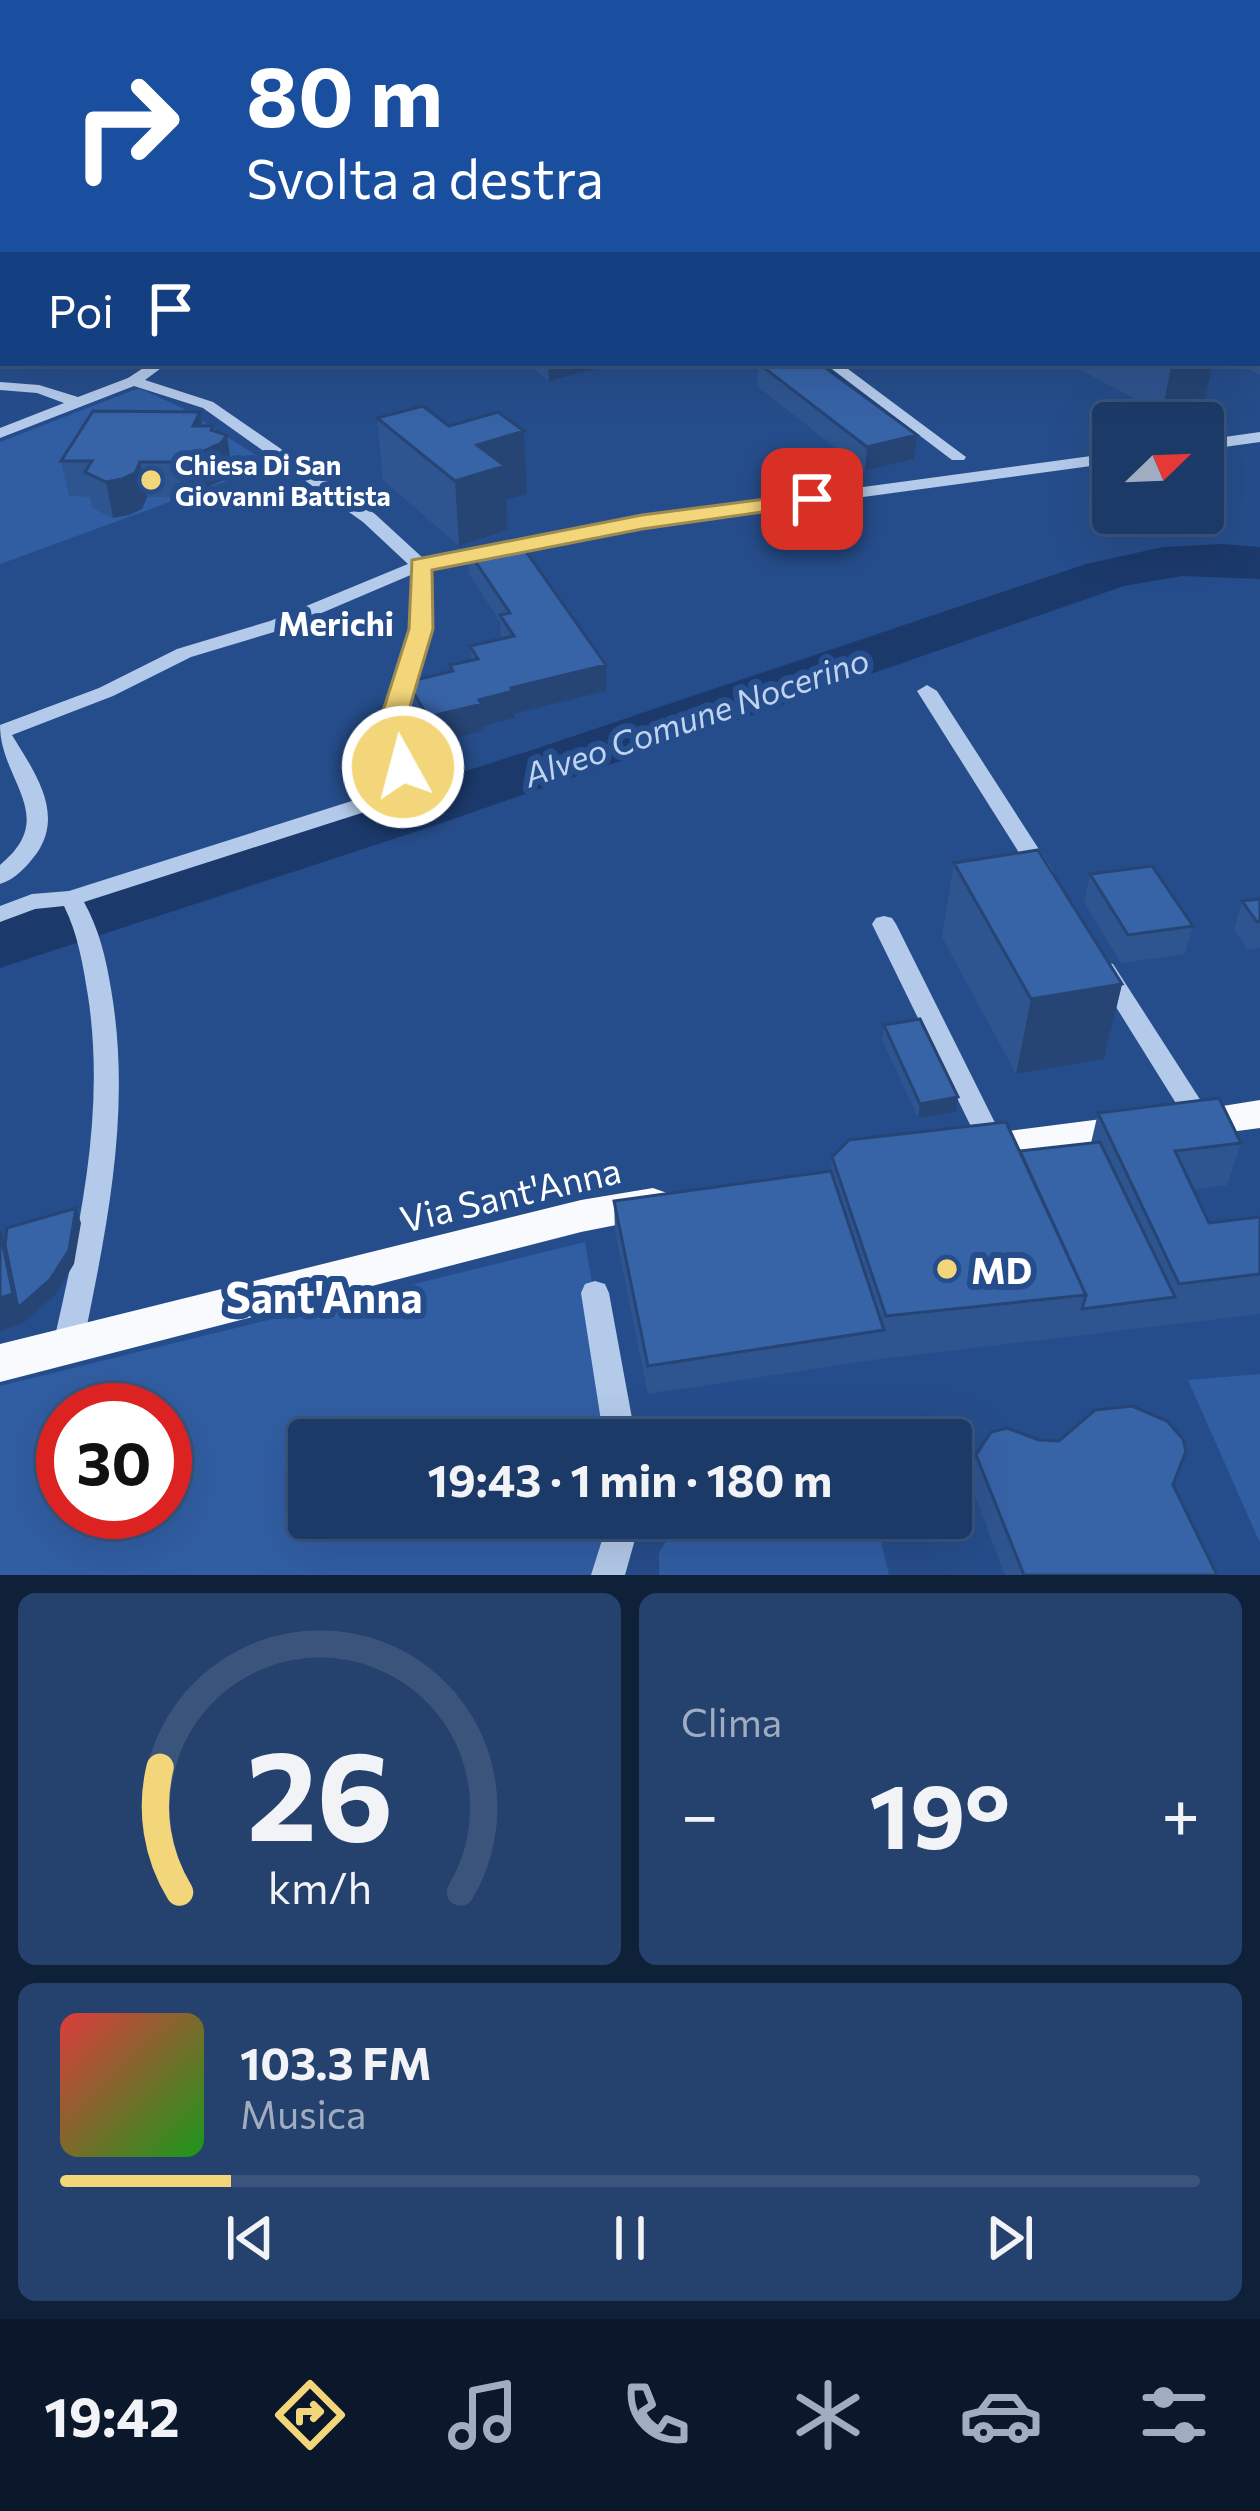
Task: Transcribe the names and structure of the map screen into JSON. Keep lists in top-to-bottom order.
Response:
{
  "streets": {
    "main road": ["Via Sant'Anna"]
  },
  "districts": ["Merichi", "Sant'Anna"],
  "water": ["Alveo Comune Nocerino"],
  "places": ["Chiesa Di San Giovanni Battista", "MD"],
  "north": "top right",
  "page": {
    "turn": ["80 m", "Svolta a destra"],
    "then": "Poi",
    "limit": "30",
    "trip": "19:43 · 1 min · 180 m",
    "tile": "Clima",
    "heat": ["−", "19°", "+"],
    "song": ["103.3 FM", "Musica"],
    "tabs": "19:42",
    "gauge": ["26", "km/h"]
  }
}
